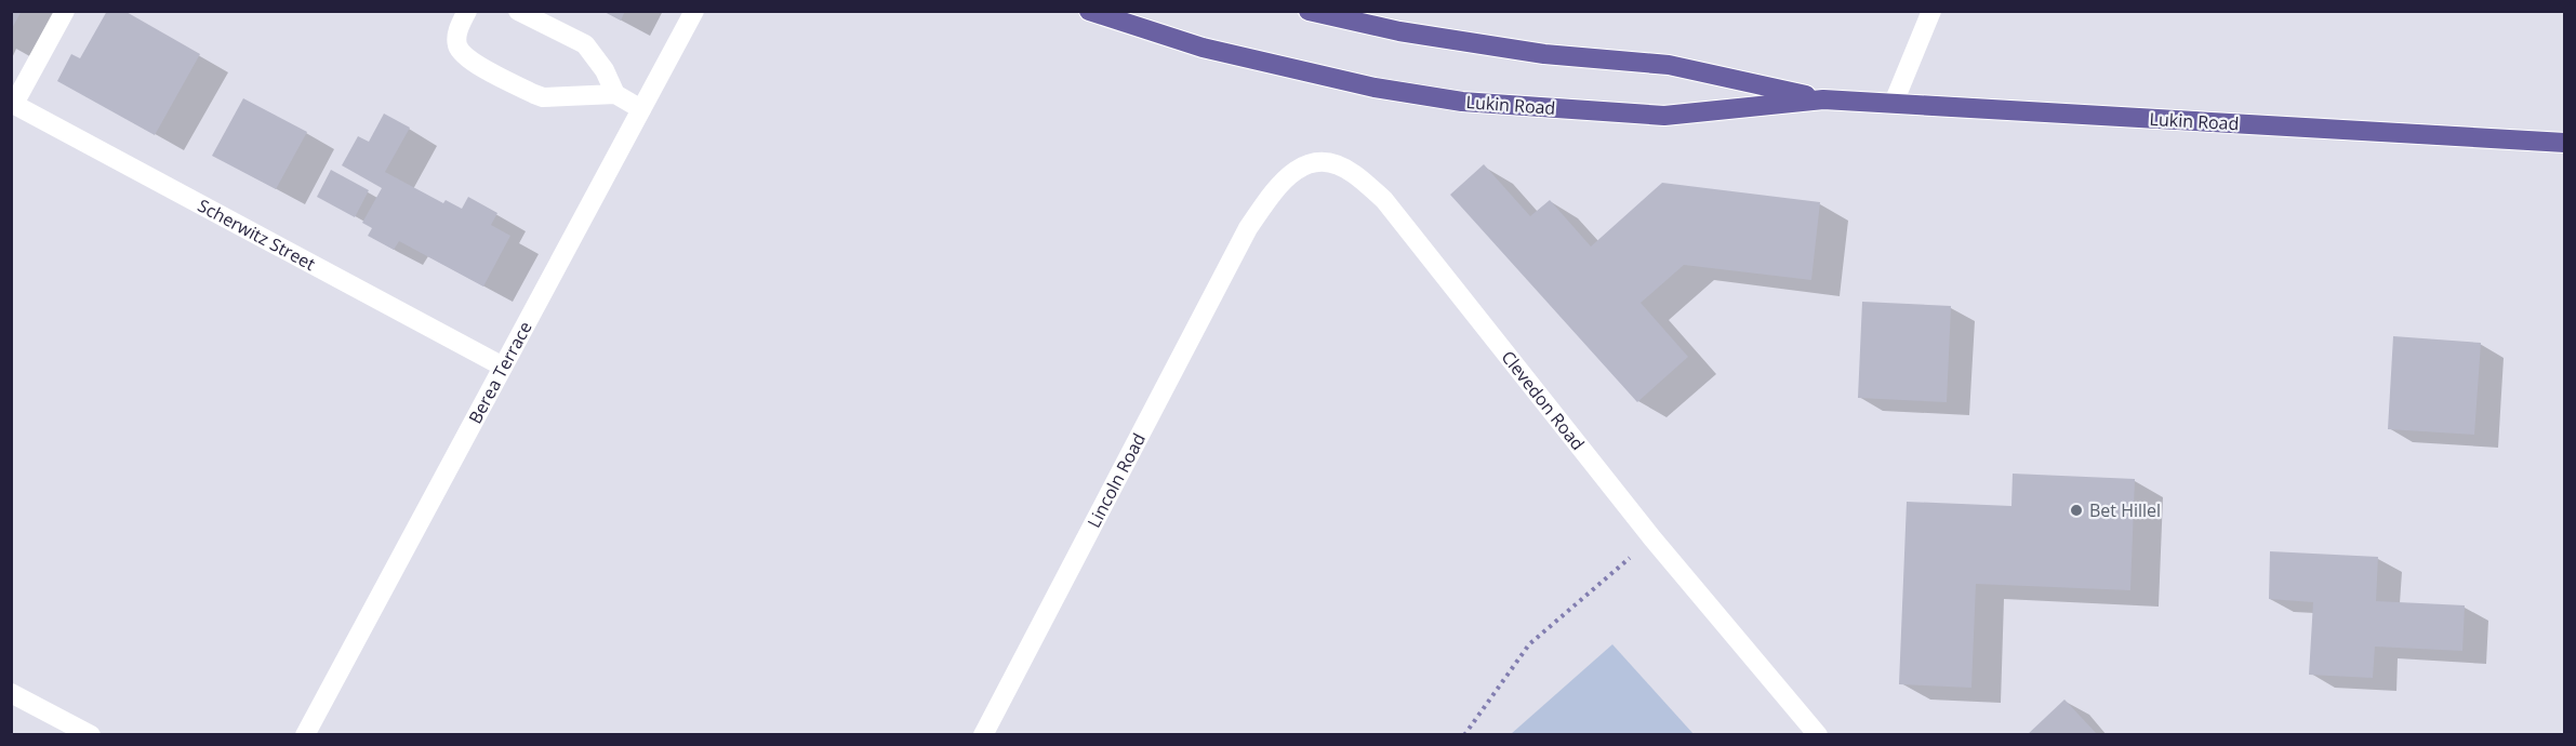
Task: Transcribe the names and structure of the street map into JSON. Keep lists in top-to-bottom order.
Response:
{
  "streets": {
    "main road": ["Lukin Road"],
    "street": [
      "Scherwitz Street",
      "Berea Terrace",
      "Clevedon Road",
      "Lincoln Road"
    ]
  },
  "crossings": [
    ["Scherwitz Street", "Berea Terrace"],
    ["Clevedon Road", "Lincoln Road"]
  ],
  "places": ["Bet Hillel"]
}
